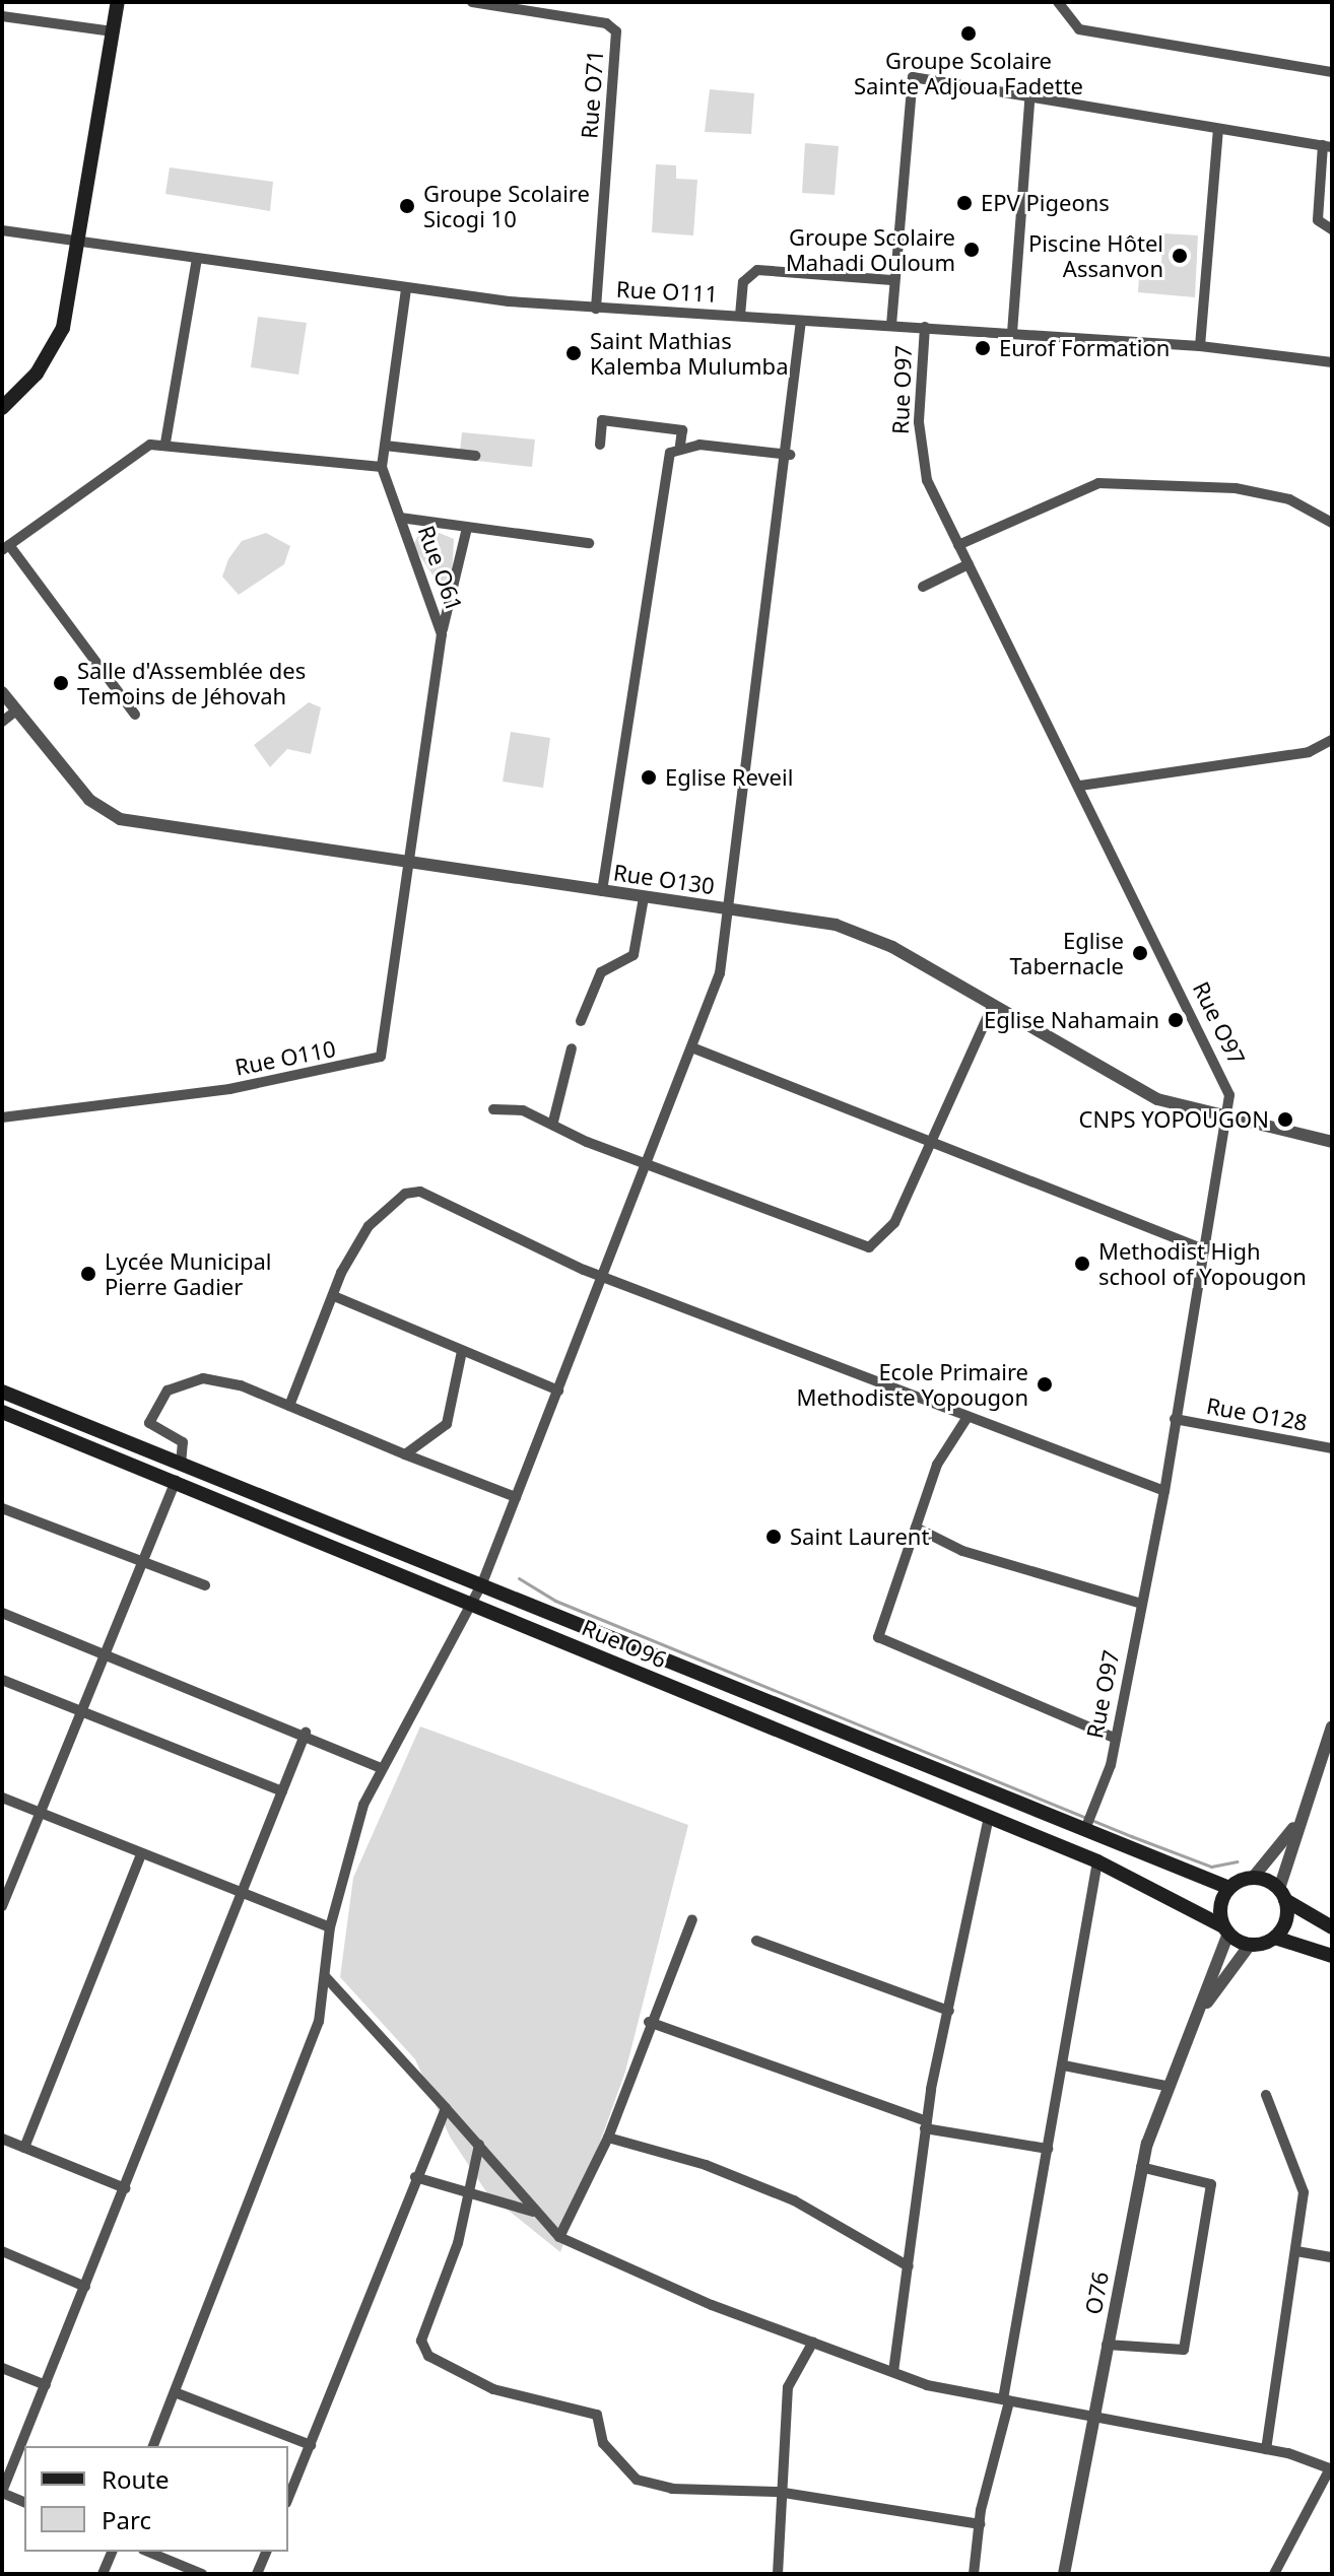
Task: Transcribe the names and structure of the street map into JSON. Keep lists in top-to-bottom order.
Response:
{
  "streets": {
    "main road": ["Rue O96"],
    "street": [
      "Rue O71",
      "Rue O111",
      "Rue O97",
      "Rue O61",
      "Rue O130",
      "Rue O110",
      "Rue O128",
      "O76"
    ]
  },
  "crossings": [
    ["Rue O71", "Rue O111"],
    ["Rue O111", "Rue O97"],
    ["Rue O111", "Rue O61"],
    ["Rue O97", "Rue O130"],
    ["Rue O97", "Rue O128"],
    ["Rue O97", "Rue O96"],
    ["Rue O61", "Rue O130"],
    ["Rue O61", "Rue O110"],
    ["Rue O130", "Rue O110"]
  ],
  "places": [
    "Groupe Scolaire Sainte Adjoua Fadette",
    "EPV Pigeons",
    "Groupe Scolaire Sicogi 10",
    "Groupe Scolaire Mahadi Ouloum",
    "Piscine Hôtel Assanvon",
    "Eurof Formation",
    "Saint Mathias Kalemba Mulumba",
    "Salle d'Assemblée des Temoins de Jéhovah",
    "Eglise Reveil",
    "Eglise Tabernacle",
    "Eglise Nahamain",
    "CNPS YOPOUGON",
    "Methodist High school of Yopougon",
    "Lycée Municipal Pierre Gadier",
    "Ecole Primaire Methodiste Yopougon",
    "Saint Laurent"
  ],
  "legend": ["Route", "Parc"]
}
